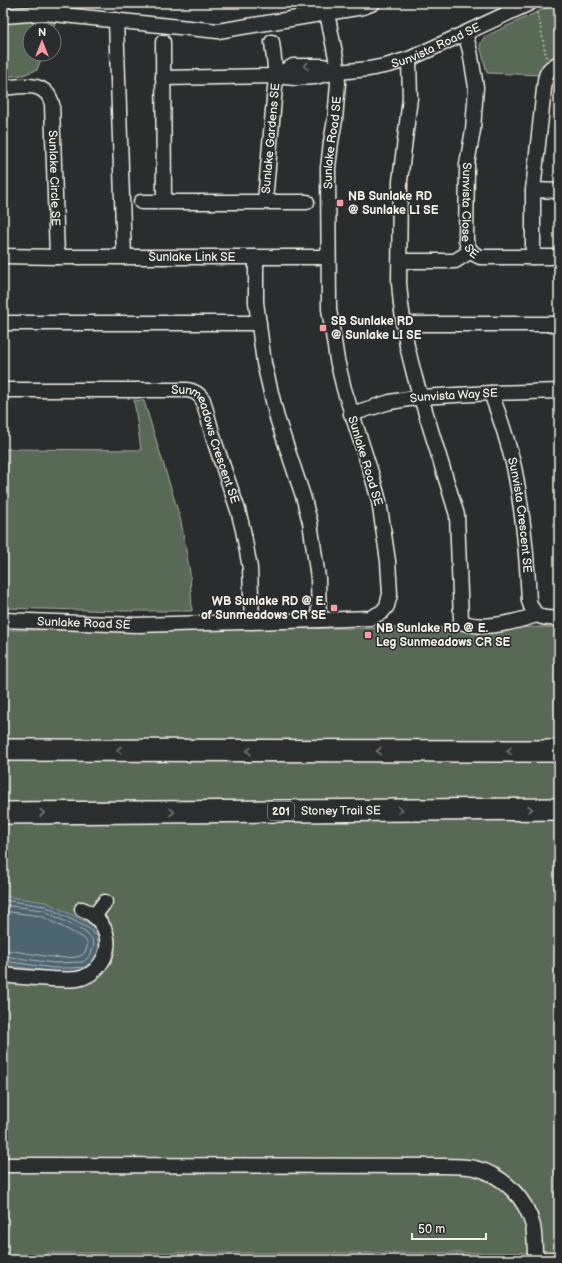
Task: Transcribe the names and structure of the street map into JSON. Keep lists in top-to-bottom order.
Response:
{
  "streets": {
    "highway": ["201", "Stoney Trail SE"],
    "street": [
      "Sunvista Road SE",
      "Sunlake Gardens SE",
      "Sunlake Road SE",
      "Sunlake Circle SE",
      "Sunvista Close SE",
      "Sunlake Link SE",
      "Sunvista Way SE",
      "Sunmeadows Crescent SE",
      "Sunvista Crescent SE"
    ]
  },
  "crossings": [
    ["Sunvista Road SE", "Sunlake Gardens SE"],
    ["Sunvista Road SE", "Sunlake Road SE"],
    ["Sunvista Road SE", "Sunvista Close SE"],
    ["Sunlake Gardens SE", "Sunlake Road SE"],
    ["Sunlake Road SE", "Sunlake Link SE"],
    ["Sunlake Road SE", "Sunvista Way SE"],
    ["Sunlake Road SE", "Sunmeadows Crescent SE"],
    ["Sunlake Circle SE", "Sunlake Link SE"],
    ["Sunvista Way SE", "Sunvista Crescent SE"]
  ],
  "places": {
    "transit": [
      "NB Sunlake RD @ Sunlake LI SE",
      "SB Sunlake RD @ Sunlake LI SE",
      "WB Sunlake RD @ E. of Sunmeadows CR SE",
      "NB Sunlake RD @ E. Leg Sunmeadows CR SE"
    ]
  },
  "scale_bar": "50 m",
  "north": "top"
}
